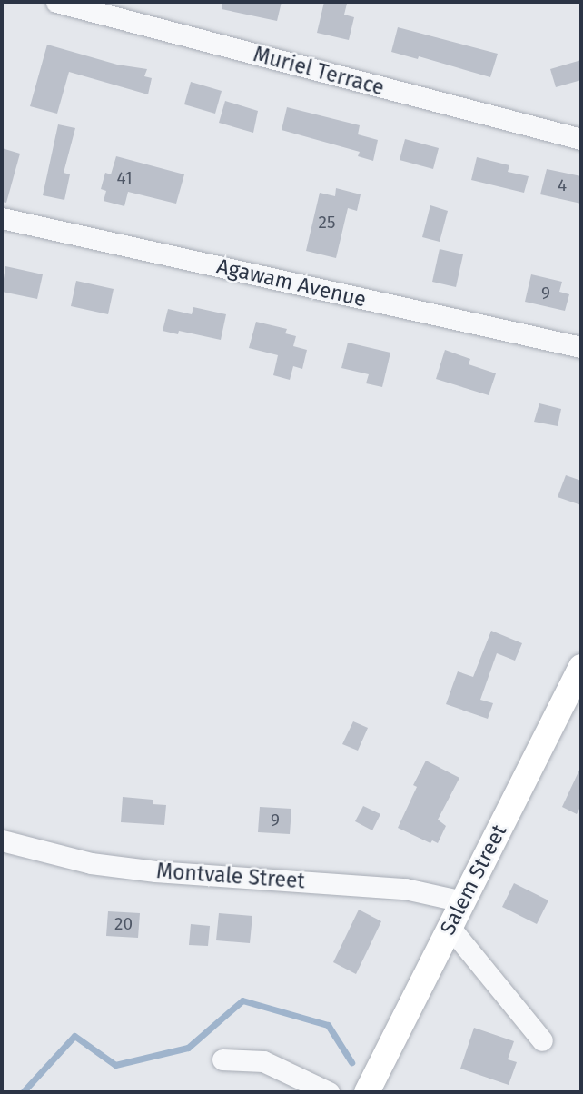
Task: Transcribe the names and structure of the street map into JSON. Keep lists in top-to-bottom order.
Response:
{
  "streets": {
    "main road": ["Salem Street"],
    "street": ["Muriel Terrace", "Agawam Avenue", "Montvale Street"]
  },
  "crossings": [
    ["Montvale Street", "Salem Street"]
  ],
  "house_numbers": [
    "41",
    "4",
    "25",
    "9",
    "9",
    "20"
  ]
}
